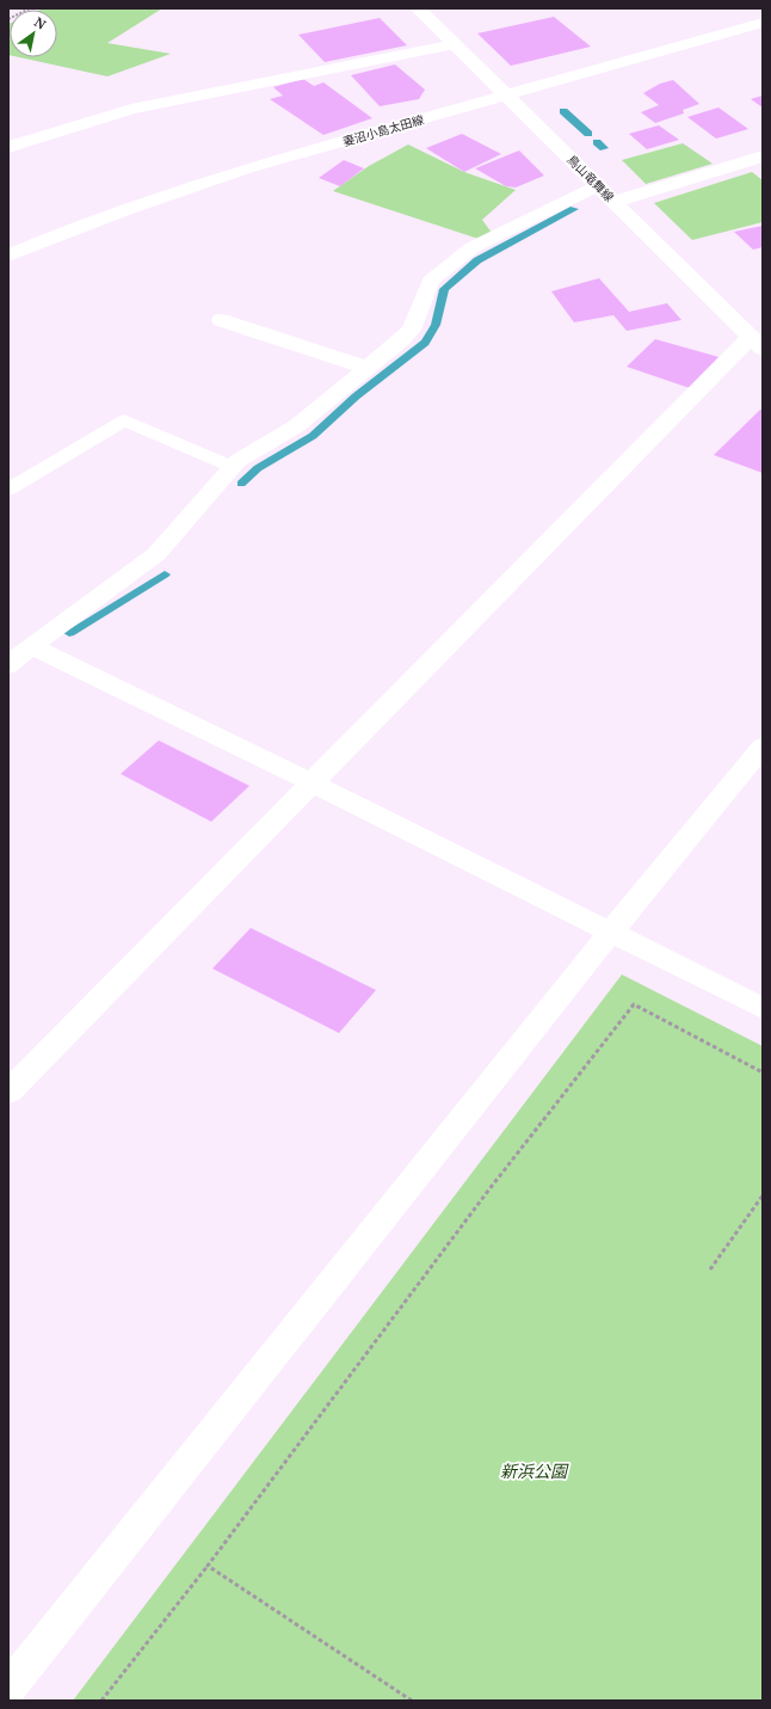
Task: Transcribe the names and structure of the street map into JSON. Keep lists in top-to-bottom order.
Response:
{
  "streets": {
    "street": ["妻沼小島太田線", "鳥山竜舞線"]
  },
  "crossings": [
    ["妻沼小島太田線", "鳥山竜舞線"]
  ],
  "parks": ["新浜公園"],
  "north": "top right"
}
